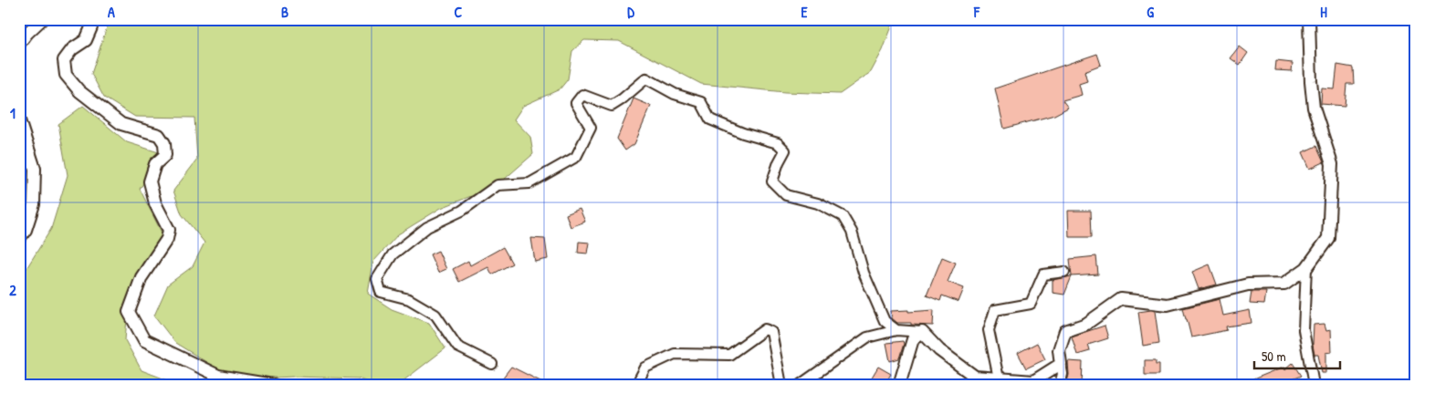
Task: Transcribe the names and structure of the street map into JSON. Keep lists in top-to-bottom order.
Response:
{
  "scale_bar": "50 m",
  "grid": {
    "columns": [
      "A",
      "B",
      "C",
      "D",
      "E",
      "F",
      "G",
      "H"
    ],
    "rows": ["1", "2"]
  }
}
